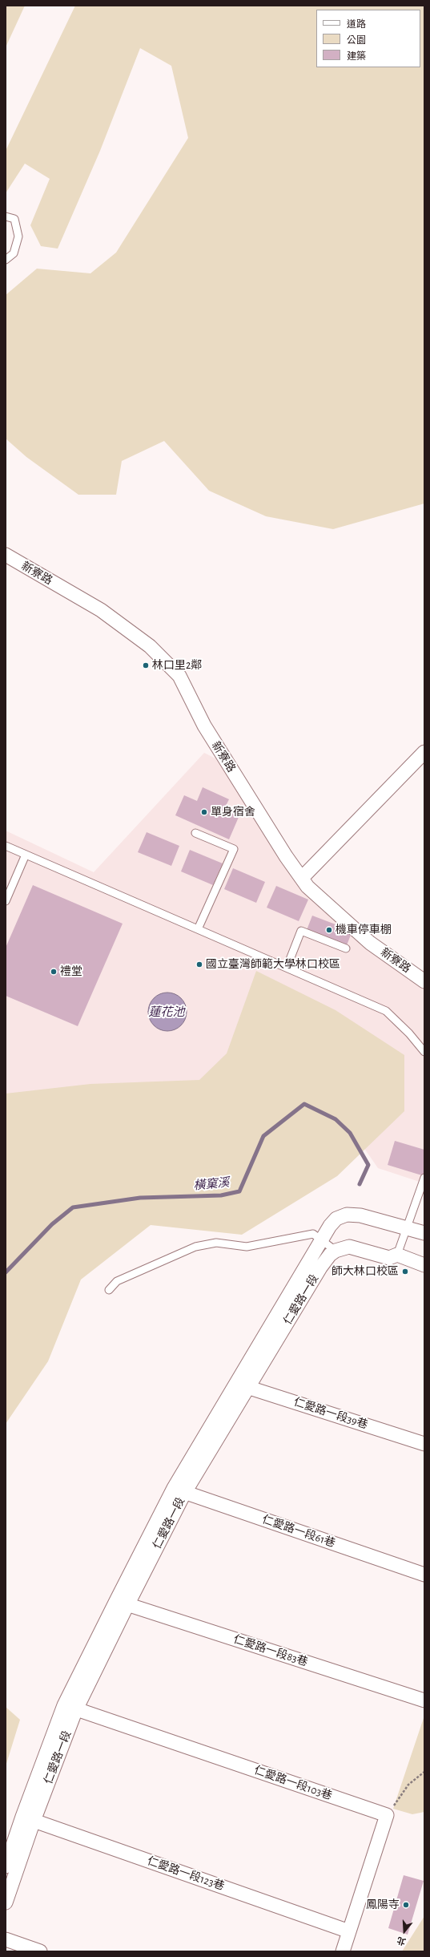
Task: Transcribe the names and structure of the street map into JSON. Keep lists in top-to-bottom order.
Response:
{
  "streets": {
    "street": [
      "新寮路",
      "仁愛路一段",
      "仁愛路一段39巷",
      "仁愛路一段61巷",
      "仁愛路一段83巷",
      "仁愛路一段103巷",
      "仁愛路一段123巷"
    ]
  },
  "crossings": [
    ["仁愛路一段", "仁愛路一段39巷"],
    ["仁愛路一段", "仁愛路一段61巷"],
    ["仁愛路一段", "仁愛路一段83巷"],
    ["仁愛路一段", "仁愛路一段103巷"],
    ["仁愛路一段", "仁愛路一段123巷"]
  ],
  "water": ["蓮花池", "橫窠溪"],
  "places": [
    "林口里2鄰",
    "單身宿舍",
    "機車停車棚",
    "國立臺灣師範大學林口校區",
    "禮堂",
    "師大林口校區",
    "鳳陽寺"
  ],
  "legend": ["道路", "公園", "建築"],
  "north": "bottom"
}
